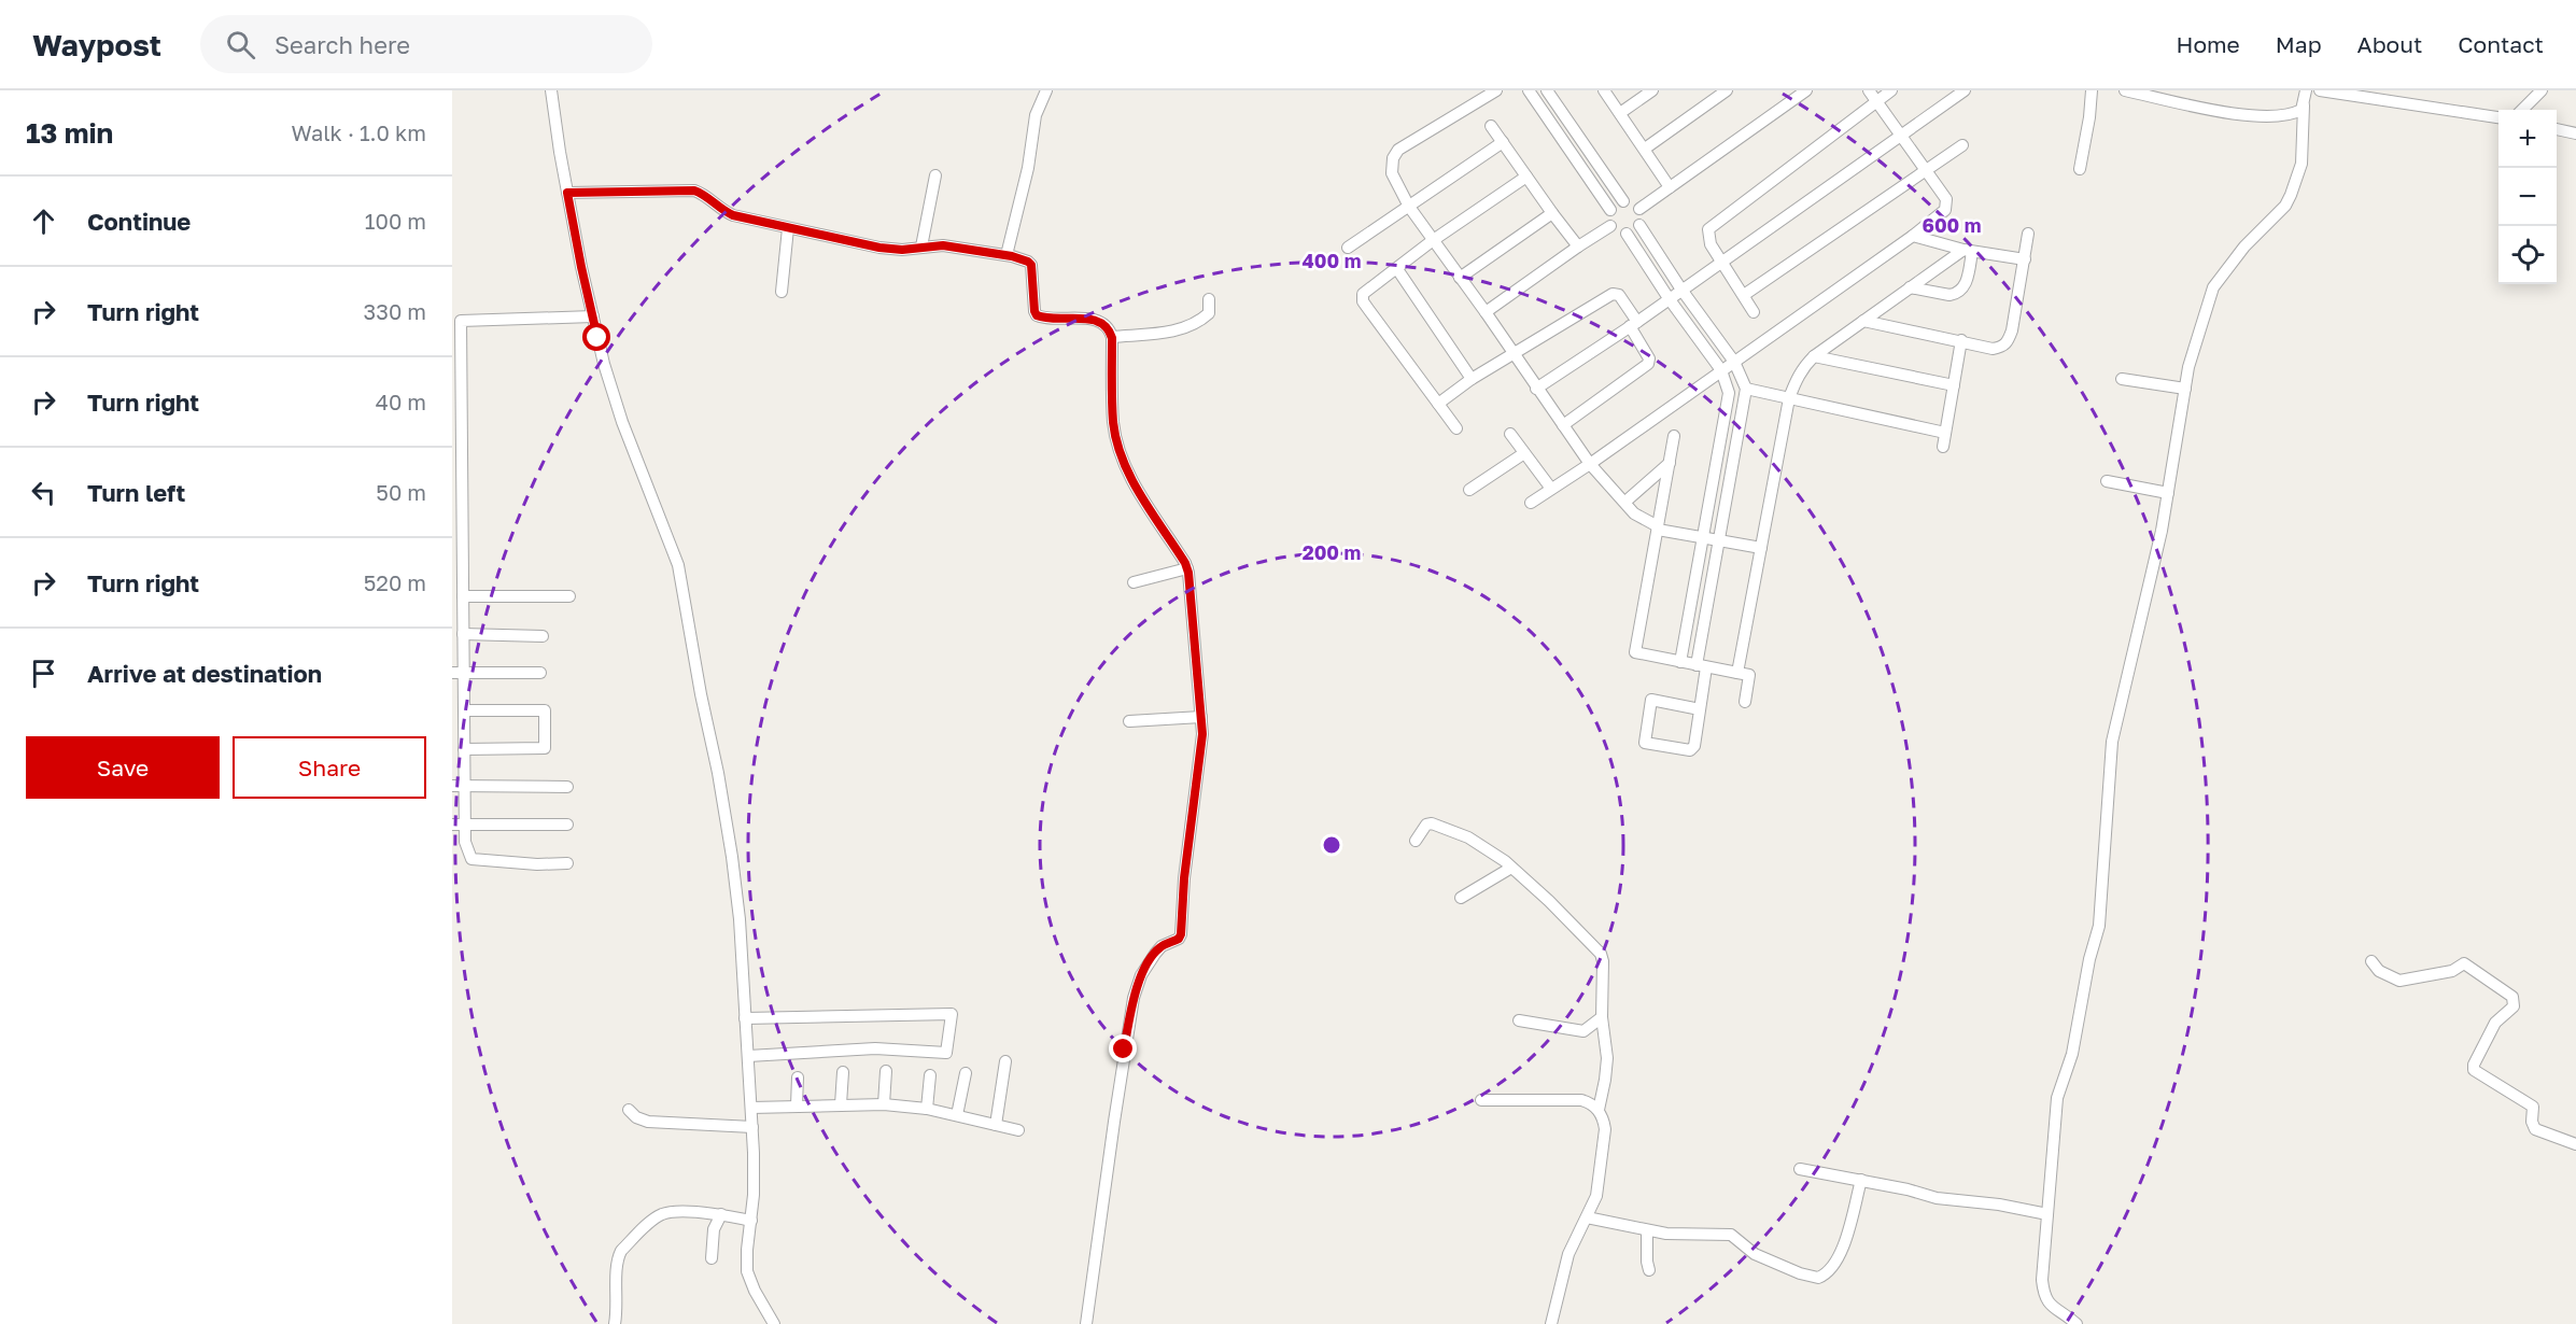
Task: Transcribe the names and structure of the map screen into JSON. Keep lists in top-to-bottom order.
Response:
{
  "page": {
    "header": "Waypost",
    "search": "Search here",
    "nav": [
      "Home",
      "Map",
      "About",
      "Contact"
    ],
    "heading": ["13 min", "Walk · 1.0 km"],
    "map_buttons": ["+", "−"],
    "list": [
      ["Continue", "100 m"],
      ["Turn right", "330 m"],
      ["Turn right", "40 m"],
      ["Turn left", "50 m"],
      ["Turn right", "520 m"],
      "Arrive at destination"
    ],
    "buttons": ["Save", "Share"]
  },
  "rings": ["600 m", "400 m", "200 m"]
}
